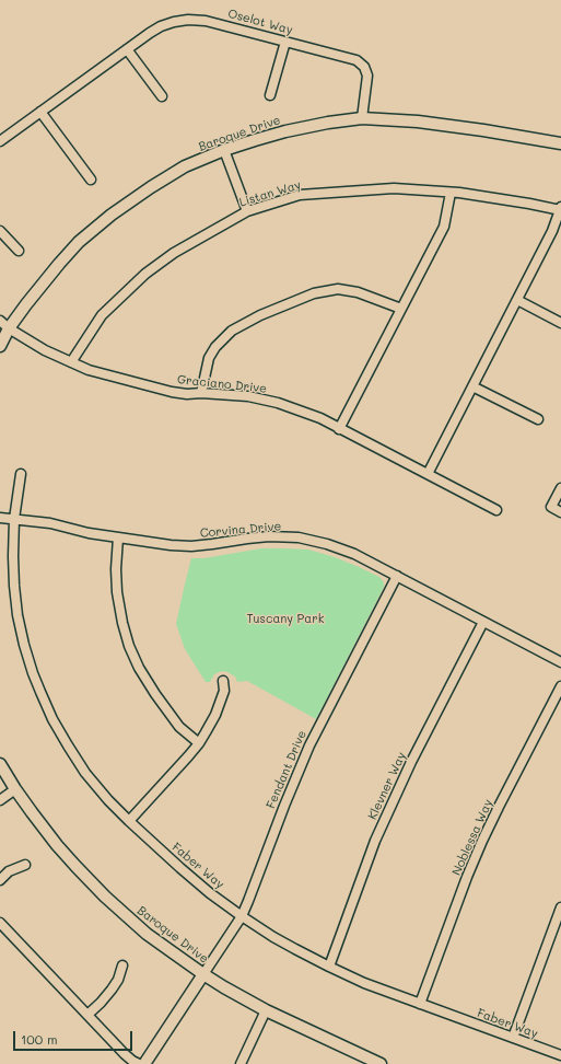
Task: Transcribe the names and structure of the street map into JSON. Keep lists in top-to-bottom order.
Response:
{
  "streets": {
    "street": [
      "Oselot Way",
      "Baroque Drive",
      "Listan Way",
      "Graciano Drive",
      "Corvina Drive",
      "Fendant Drive",
      "Klevner Way",
      "Noblessa Way",
      "Faber Way"
    ]
  },
  "crossings": [
    ["Oselot Way", "Baroque Drive"],
    ["Baroque Drive", "Graciano Drive"],
    ["Baroque Drive", "Fendant Drive"],
    ["Listan Way", "Graciano Drive"],
    ["Corvina Drive", "Fendant Drive"],
    ["Corvina Drive", "Klevner Way"],
    ["Corvina Drive", "Faber Way"],
    ["Fendant Drive", "Faber Way"],
    ["Klevner Way", "Faber Way"],
    ["Noblessa Way", "Faber Way"]
  ],
  "parks": ["Tuscany Park"],
  "scale_bar": "100 m"
}
